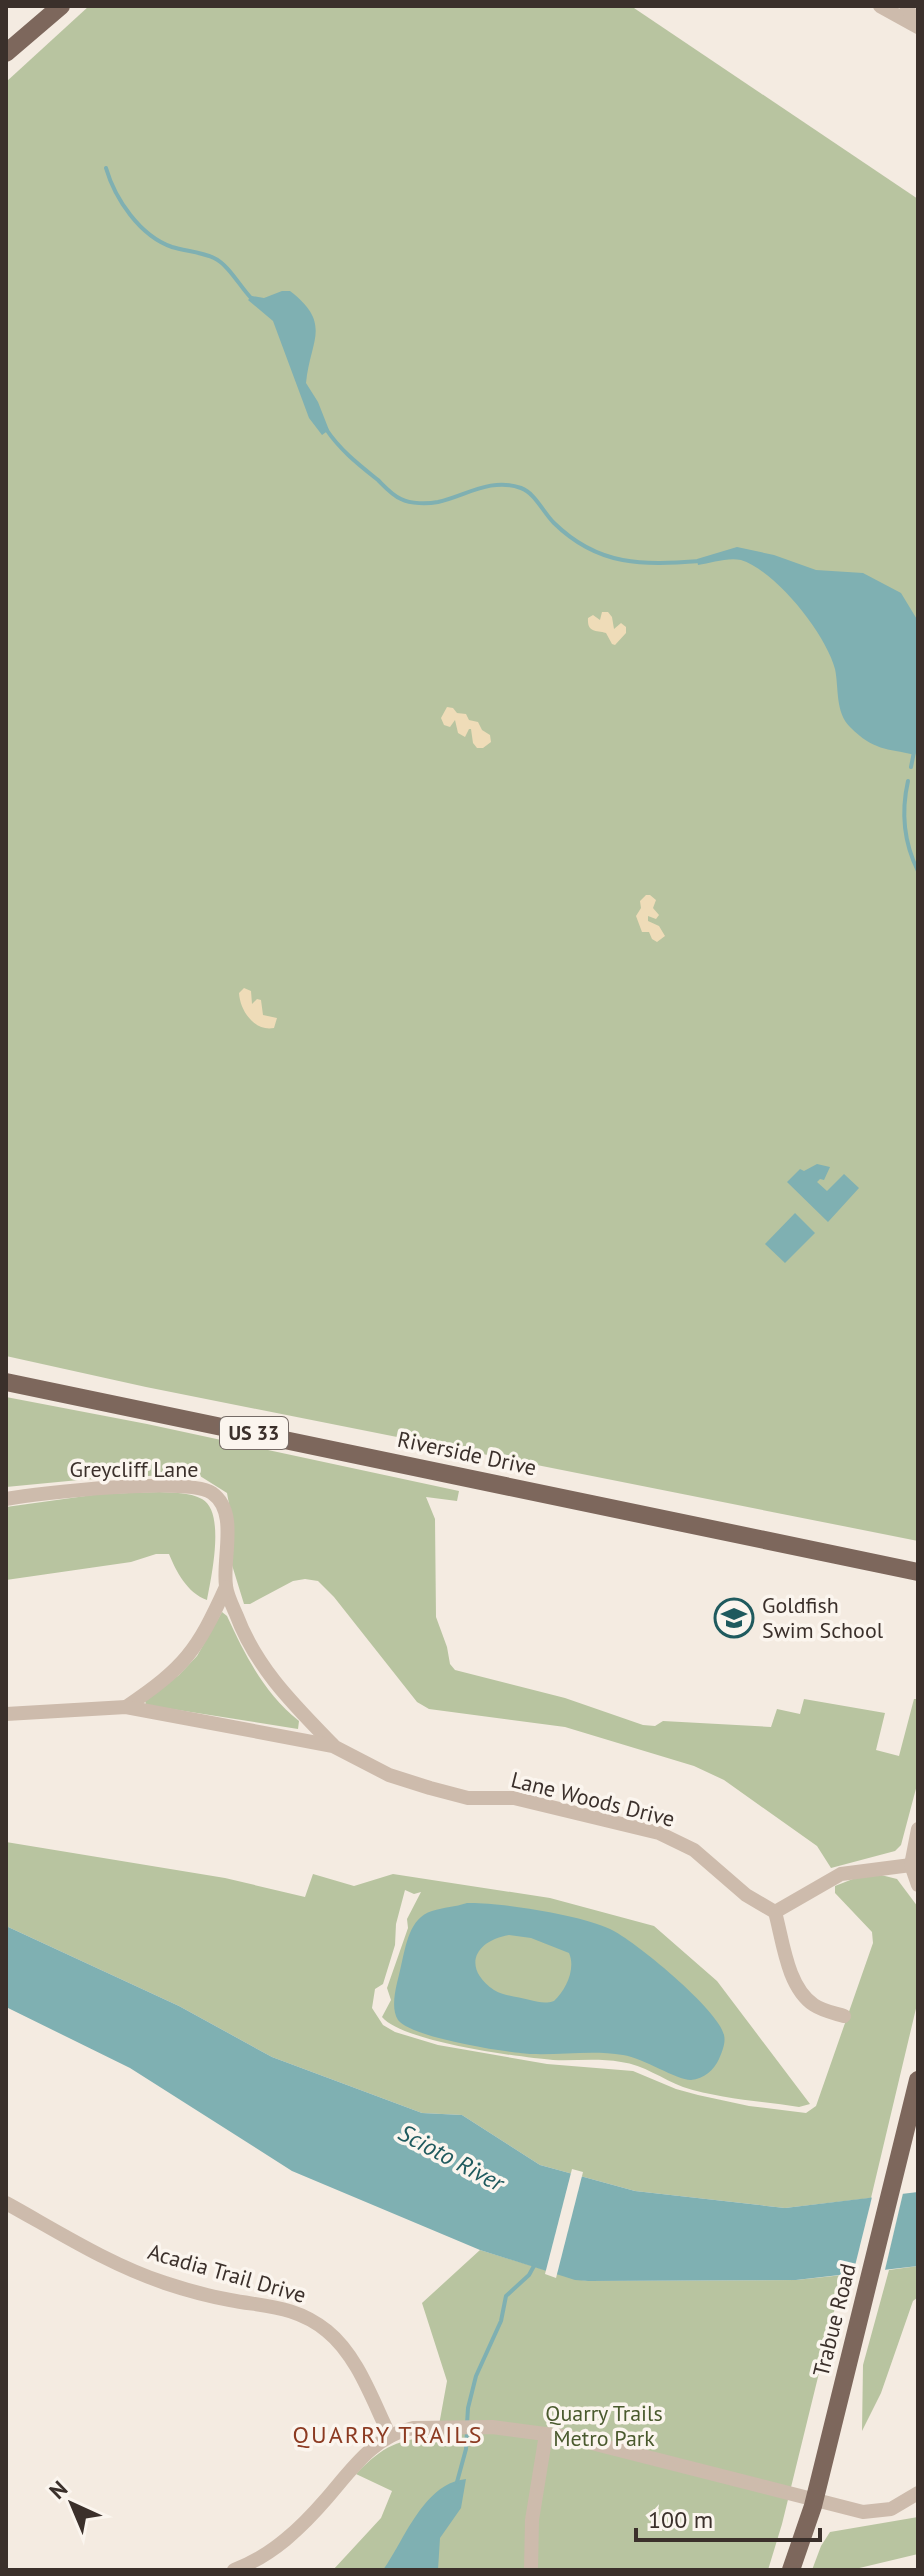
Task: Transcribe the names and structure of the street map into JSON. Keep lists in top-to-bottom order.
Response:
{
  "streets": {
    "main road": ["US 33", "Riverside Drive", "Trabue Road"],
    "street": ["Greycliff Lane", "Lane Woods Drive", "Acadia Trail Drive"]
  },
  "crossings": [
    ["Greycliff Lane", "Lane Woods Drive"]
  ],
  "districts": ["QUARRY TRAILS"],
  "water": ["Scioto River"],
  "parks": ["Quarry Trails Metro Park"],
  "places": {
    "school or university": ["Goldfish Swim School"]
  },
  "scale_bar": "100 m",
  "north": "top left"
}
